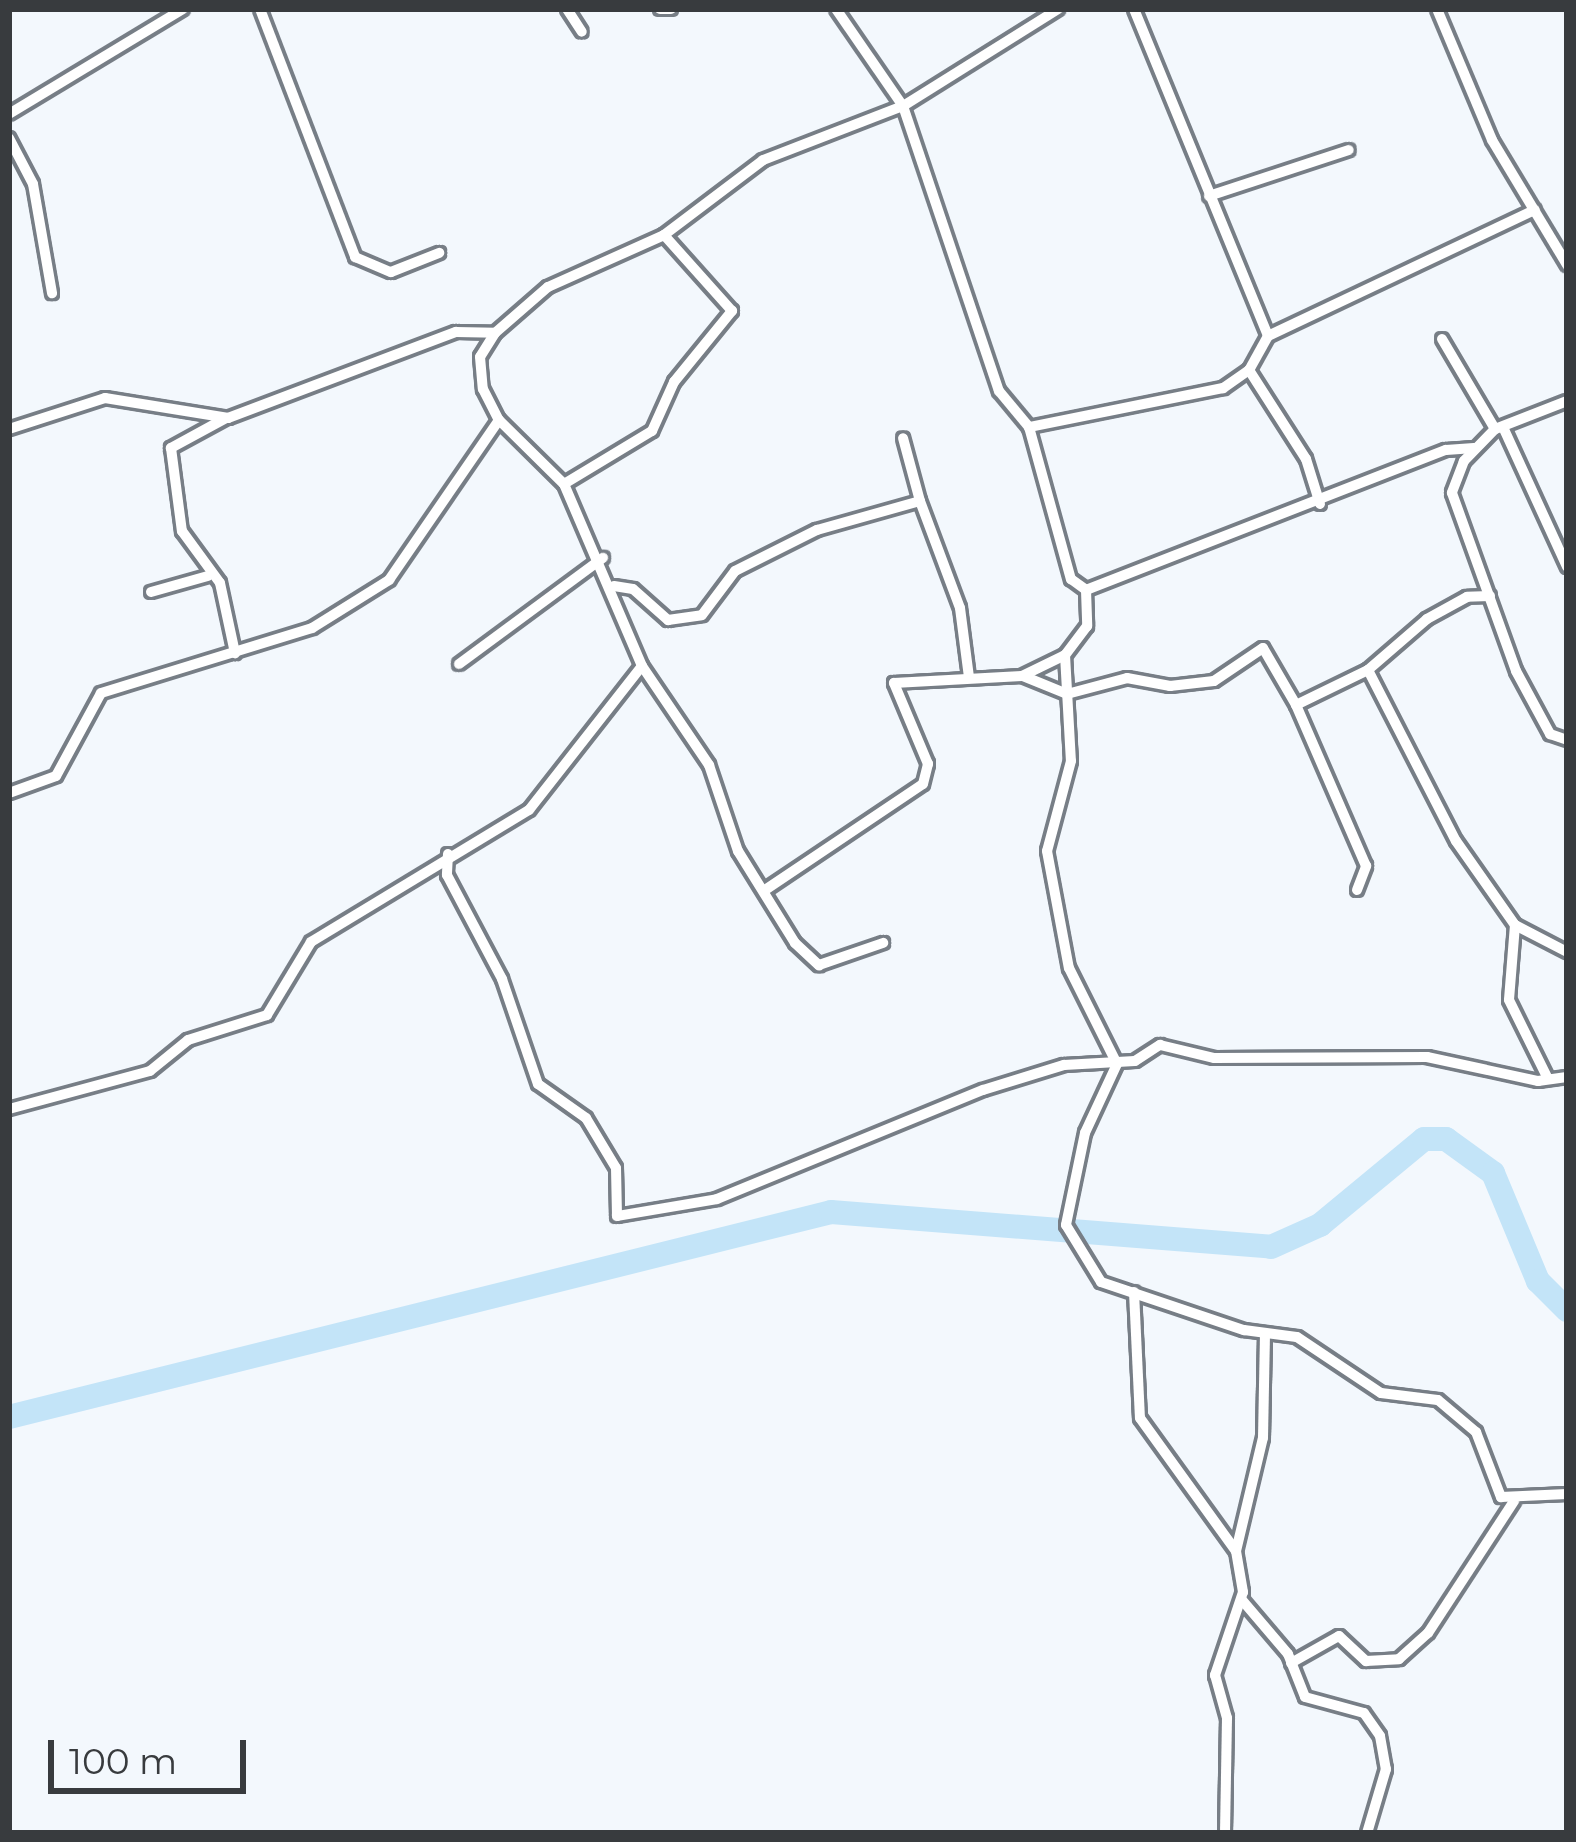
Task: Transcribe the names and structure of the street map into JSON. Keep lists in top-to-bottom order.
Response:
{
  "scale_bar": "100 m"
}
